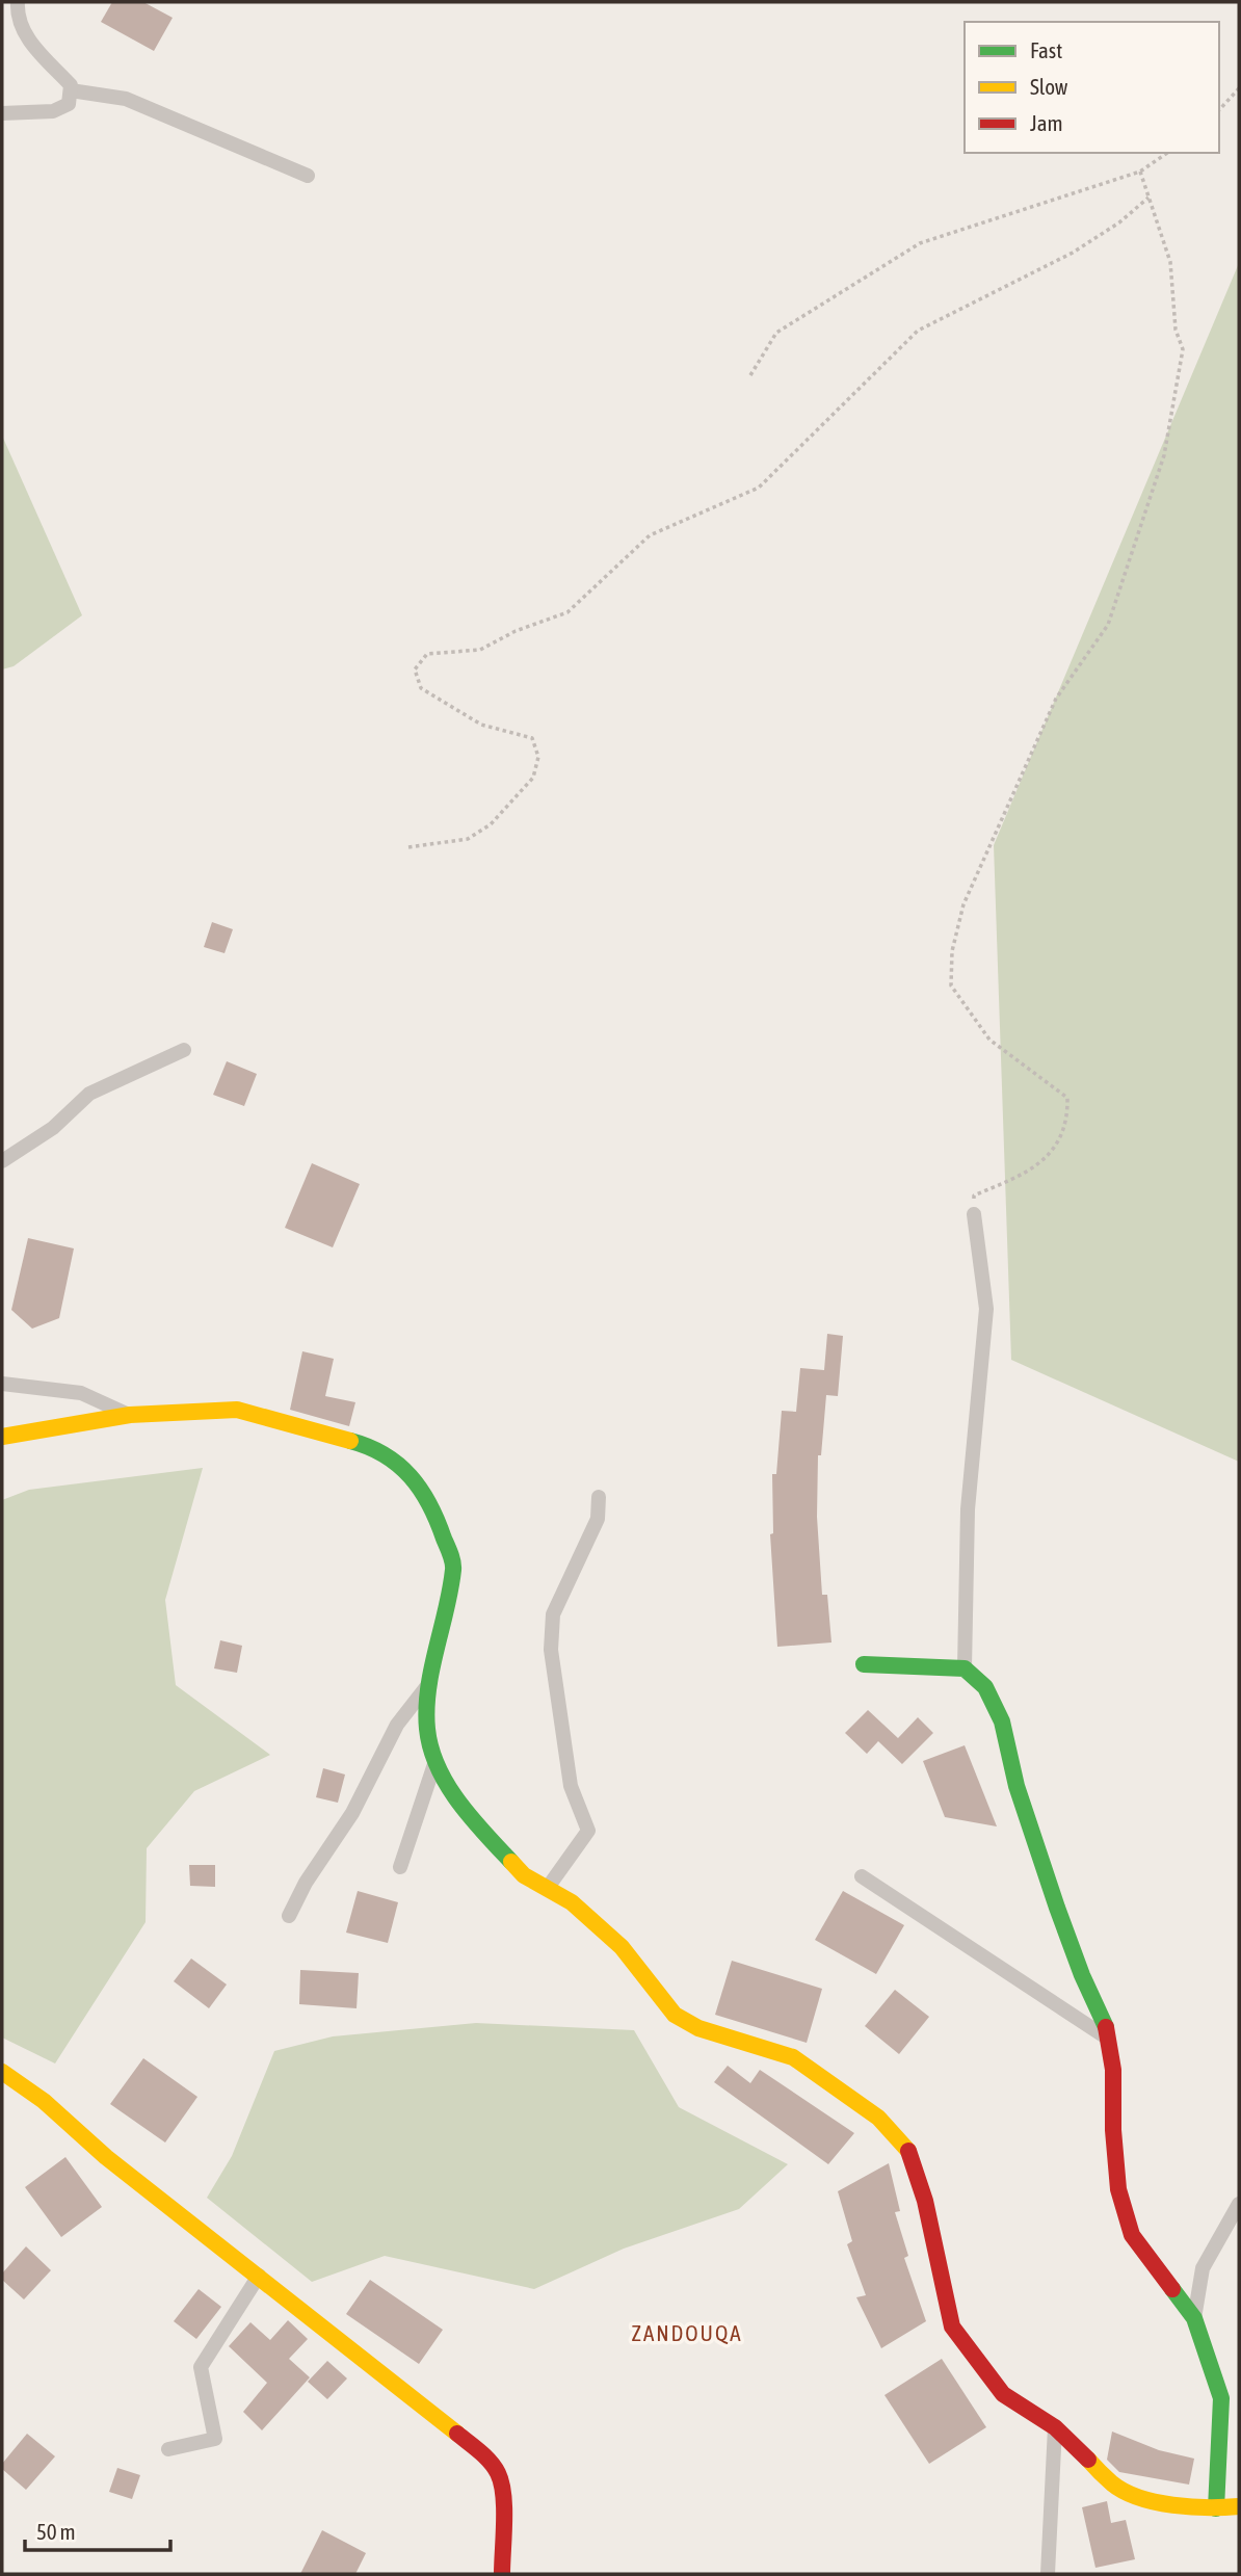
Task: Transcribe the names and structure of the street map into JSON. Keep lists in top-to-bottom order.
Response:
{
  "districts": ["ZANDOUQA"],
  "legend": ["Fast", "Slow", "Jam"],
  "scale_bar": "50 m"
}
